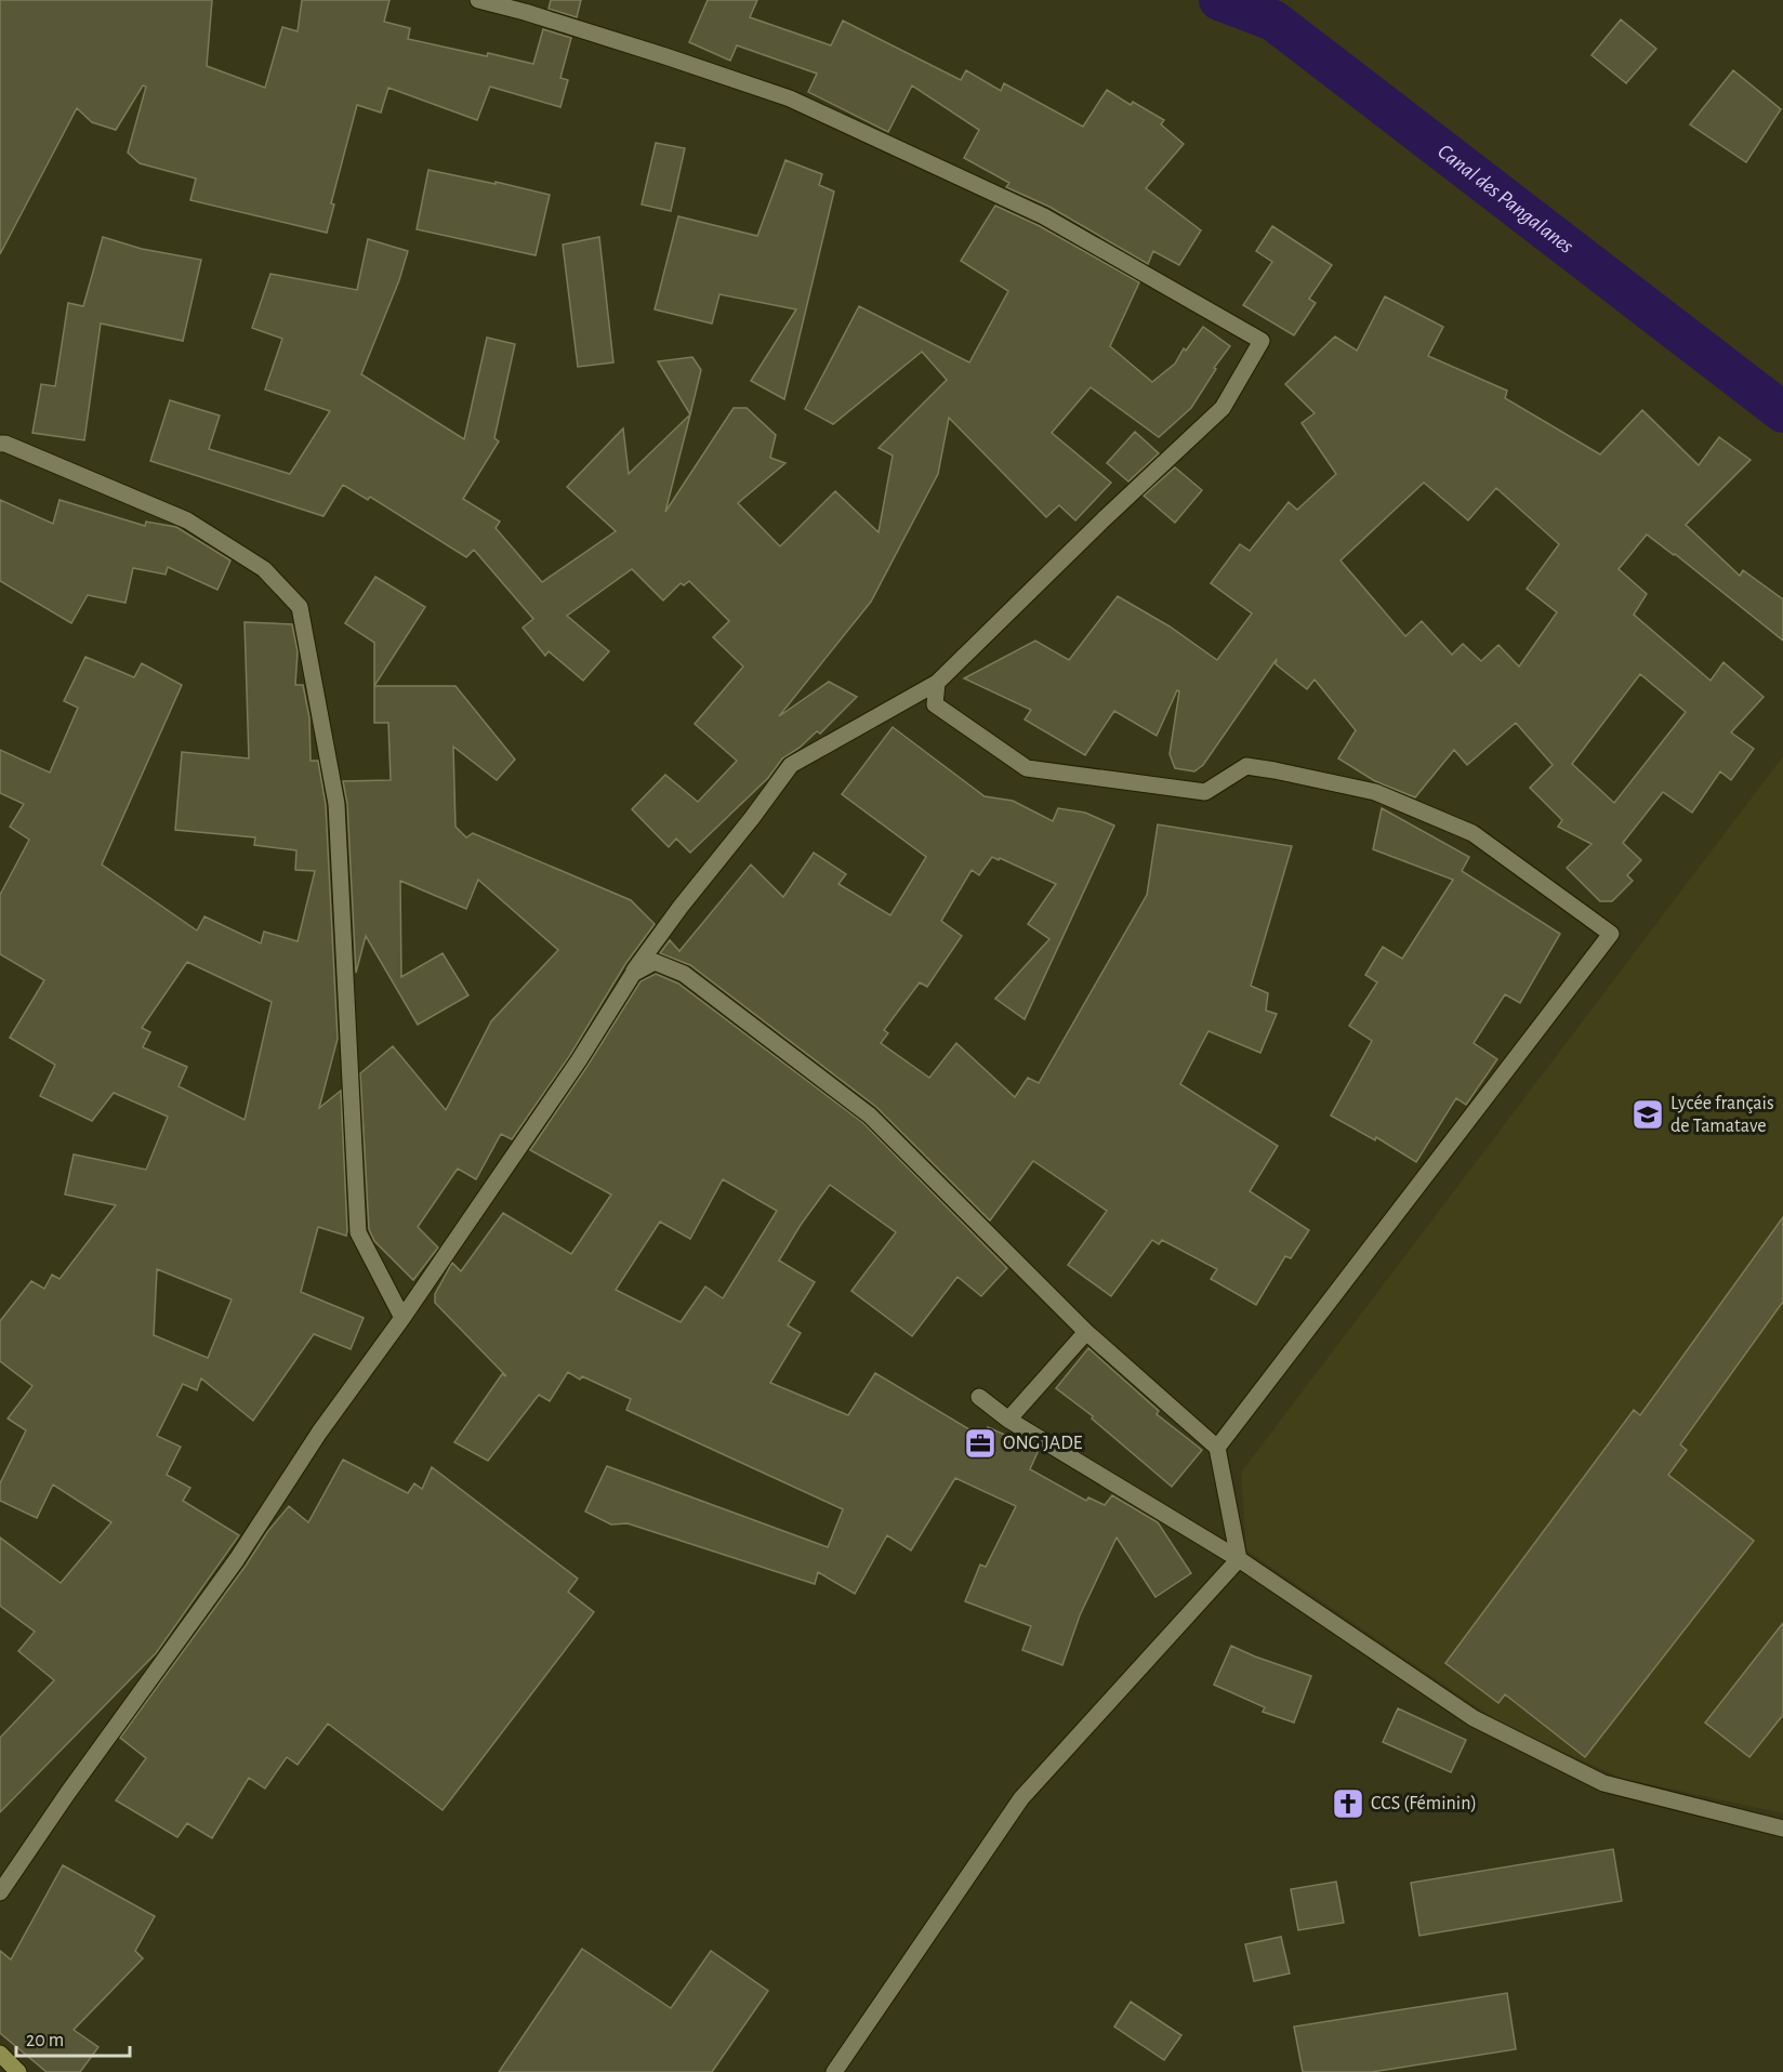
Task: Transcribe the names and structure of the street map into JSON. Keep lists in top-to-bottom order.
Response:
{
  "water": ["Canal des Pangalanes"],
  "places": {
    "school or university": ["Lycée français de Tamatave"],
    "office": ["ONG JADE"],
    "church": ["CCS (Féminin)"]
  },
  "scale_bar": "20 m"
}
